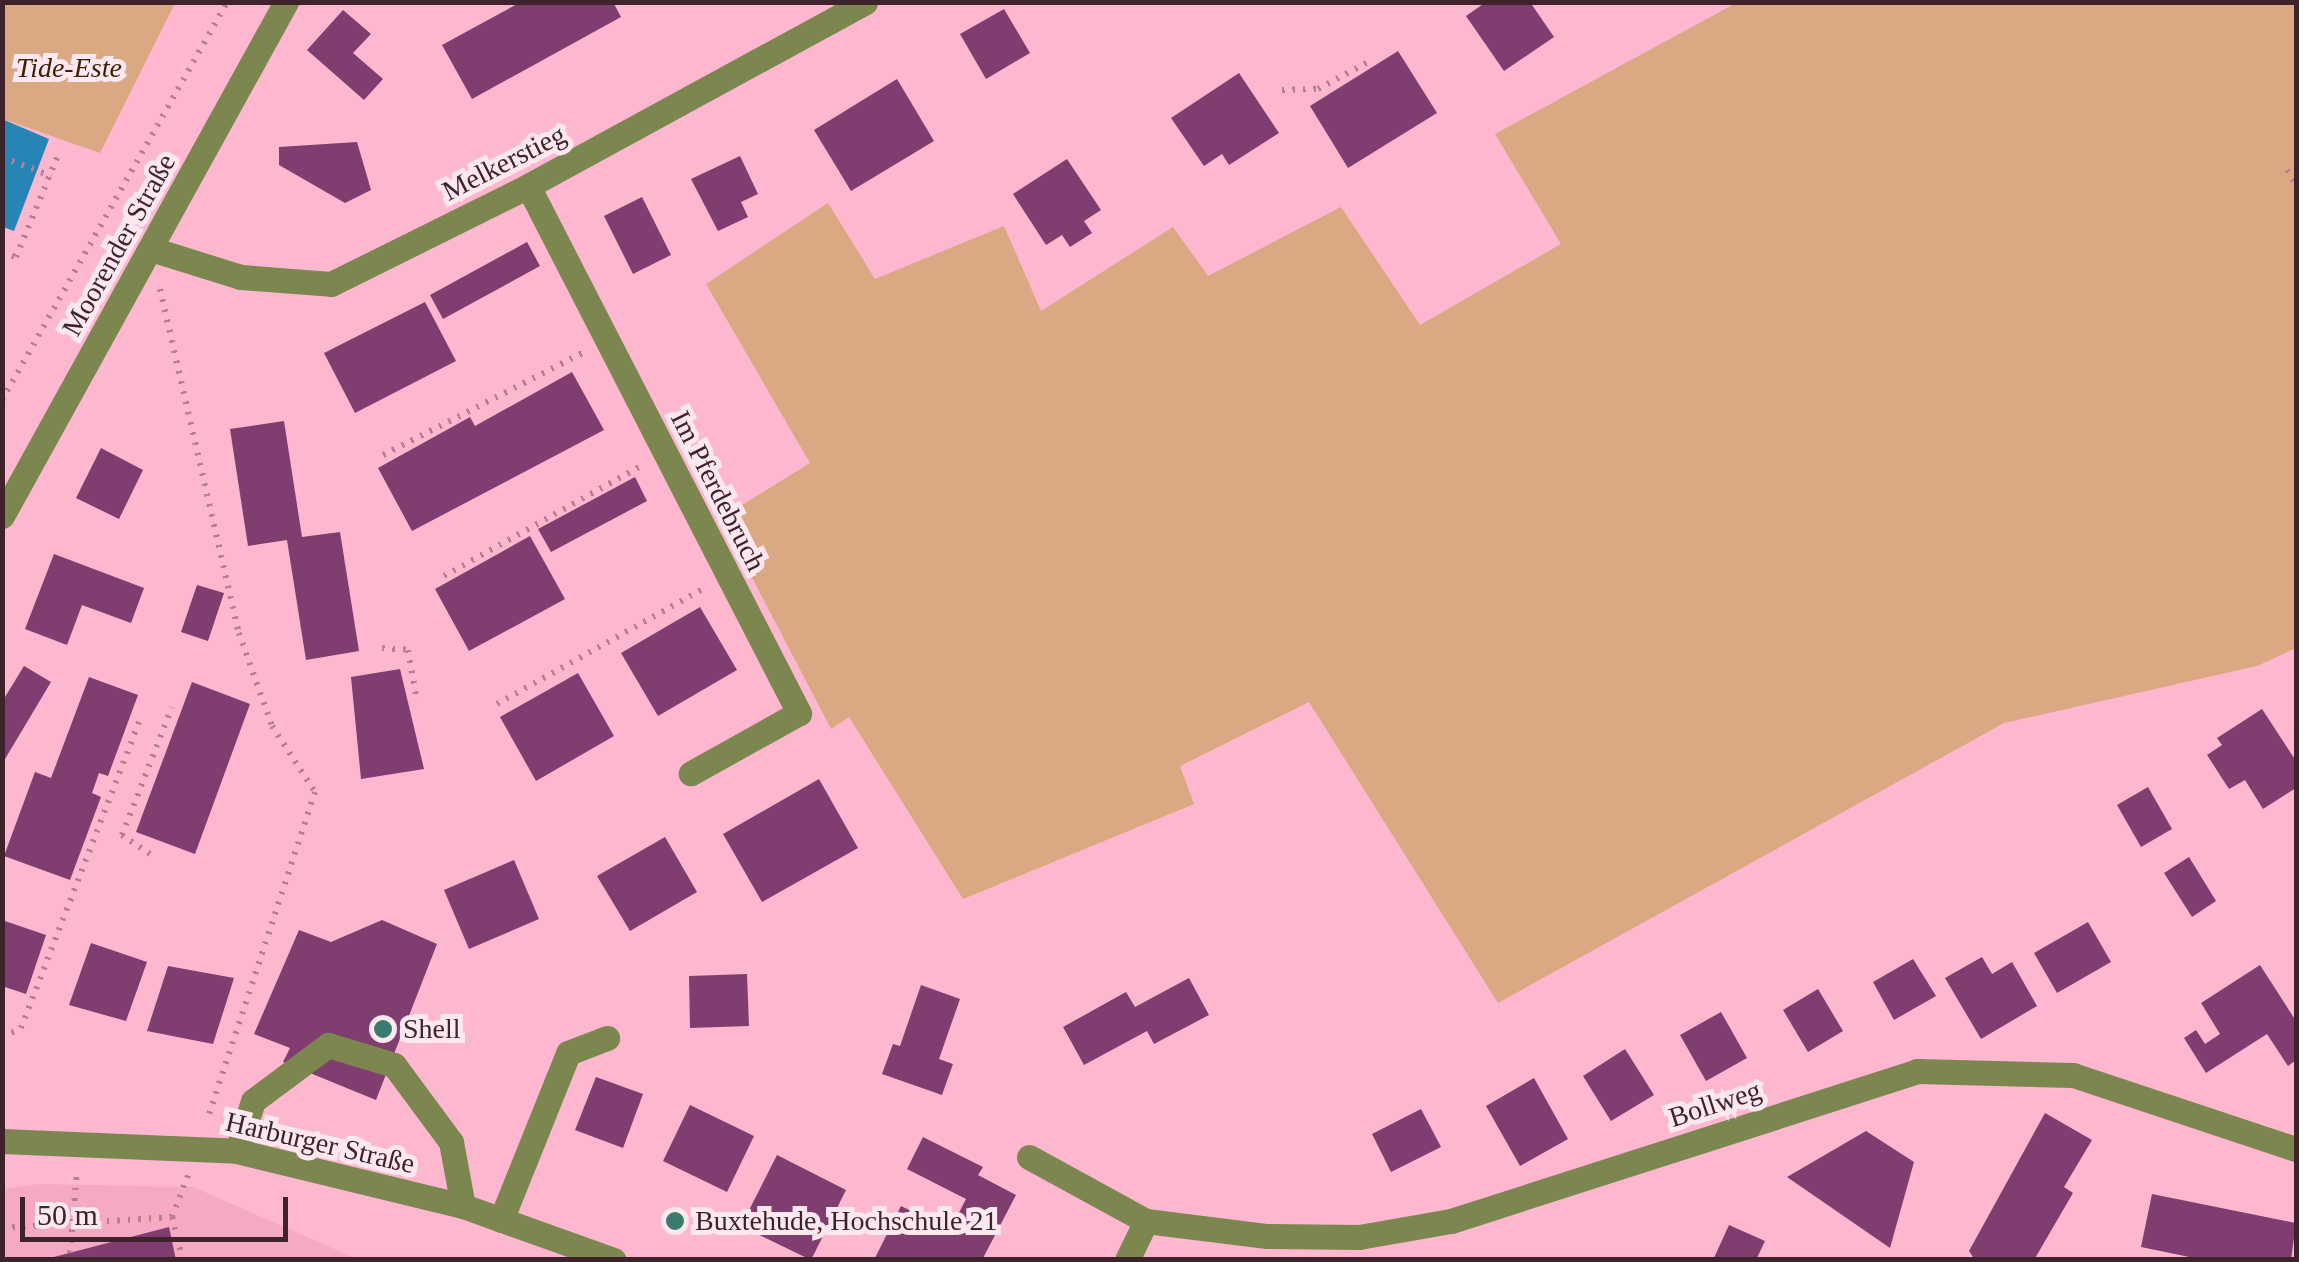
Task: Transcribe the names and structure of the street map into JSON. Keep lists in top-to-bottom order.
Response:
{
  "streets": {
    "street": [
      "Melkerstieg",
      "Moorender Straße",
      "Im Pferdebruch",
      "Bollweg",
      "Harburger Straße"
    ]
  },
  "crossings": [
    ["Melkerstieg", "Moorender Straße"],
    ["Melkerstieg", "Im Pferdebruch"]
  ],
  "parks": ["Tide-Este"],
  "places": ["Shell", "Buxtehude, Hochschule 21"],
  "scale_bar": "50 m"
}
